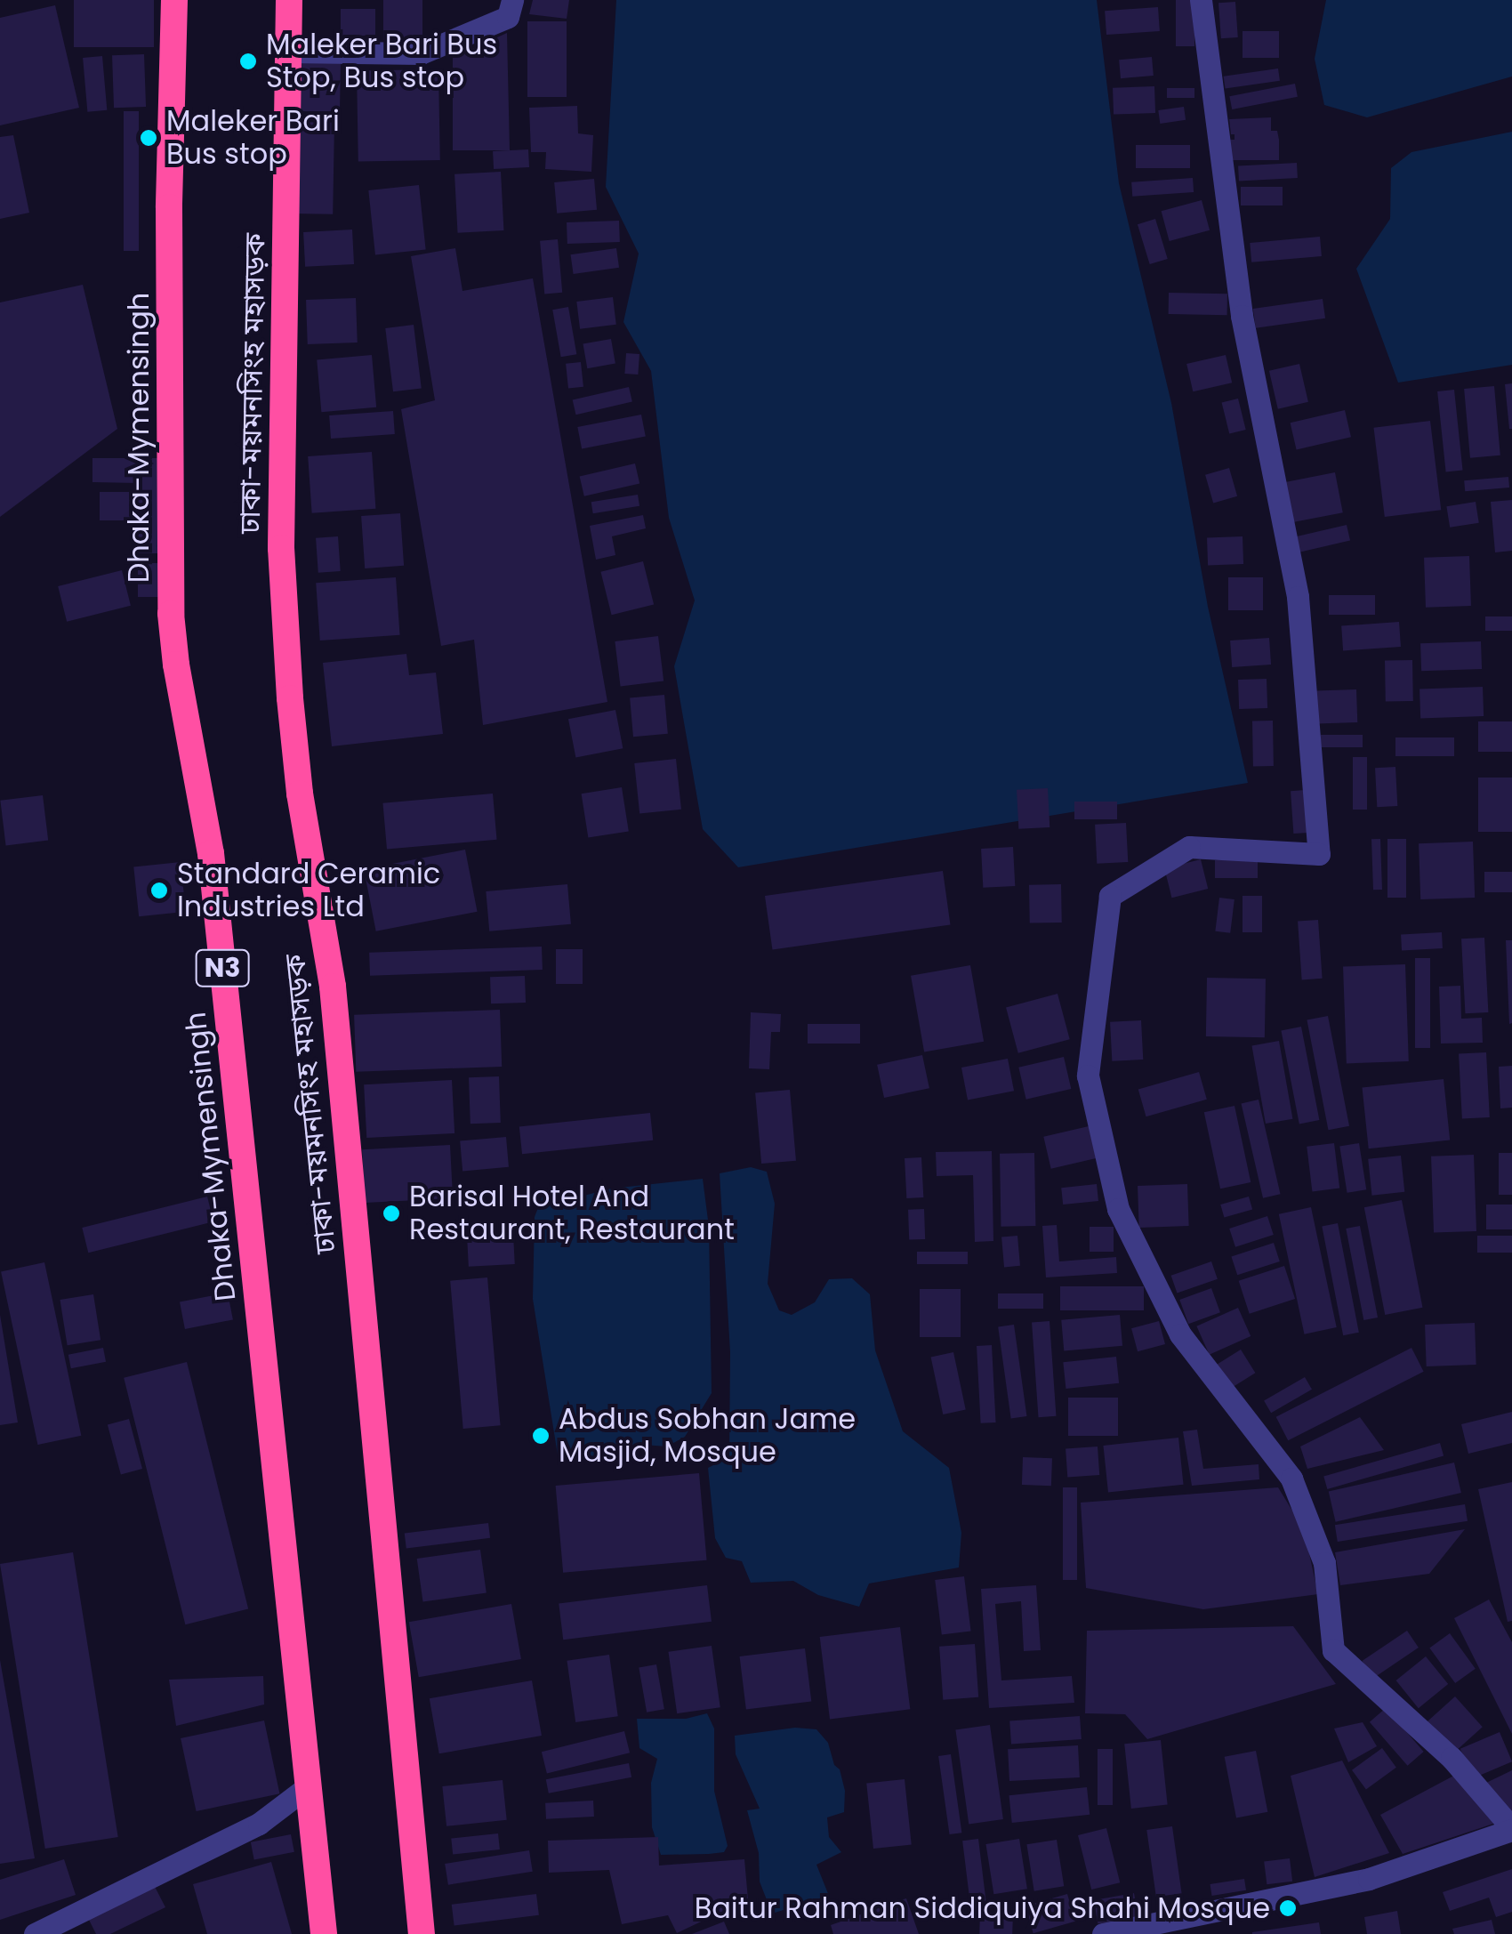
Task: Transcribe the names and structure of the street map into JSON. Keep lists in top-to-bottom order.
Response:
{
  "streets": {
    "highway": ["ঢাকা-ময়মনসিংহ মহাসড়ক", "Dhaka-Mymensingh", "N3"]
  },
  "places": [
    "Maleker Bari Bus Stop, Bus stop",
    "Maleker Bari Bus stop",
    "Standard Ceramic Industries Ltd",
    "Barisal Hotel And Restaurant, Restaurant",
    "Abdus Sobhan Jame Masjid, Mosque",
    "Baitur Rahman Siddiquiya Shahi Mosque"
  ]
}
